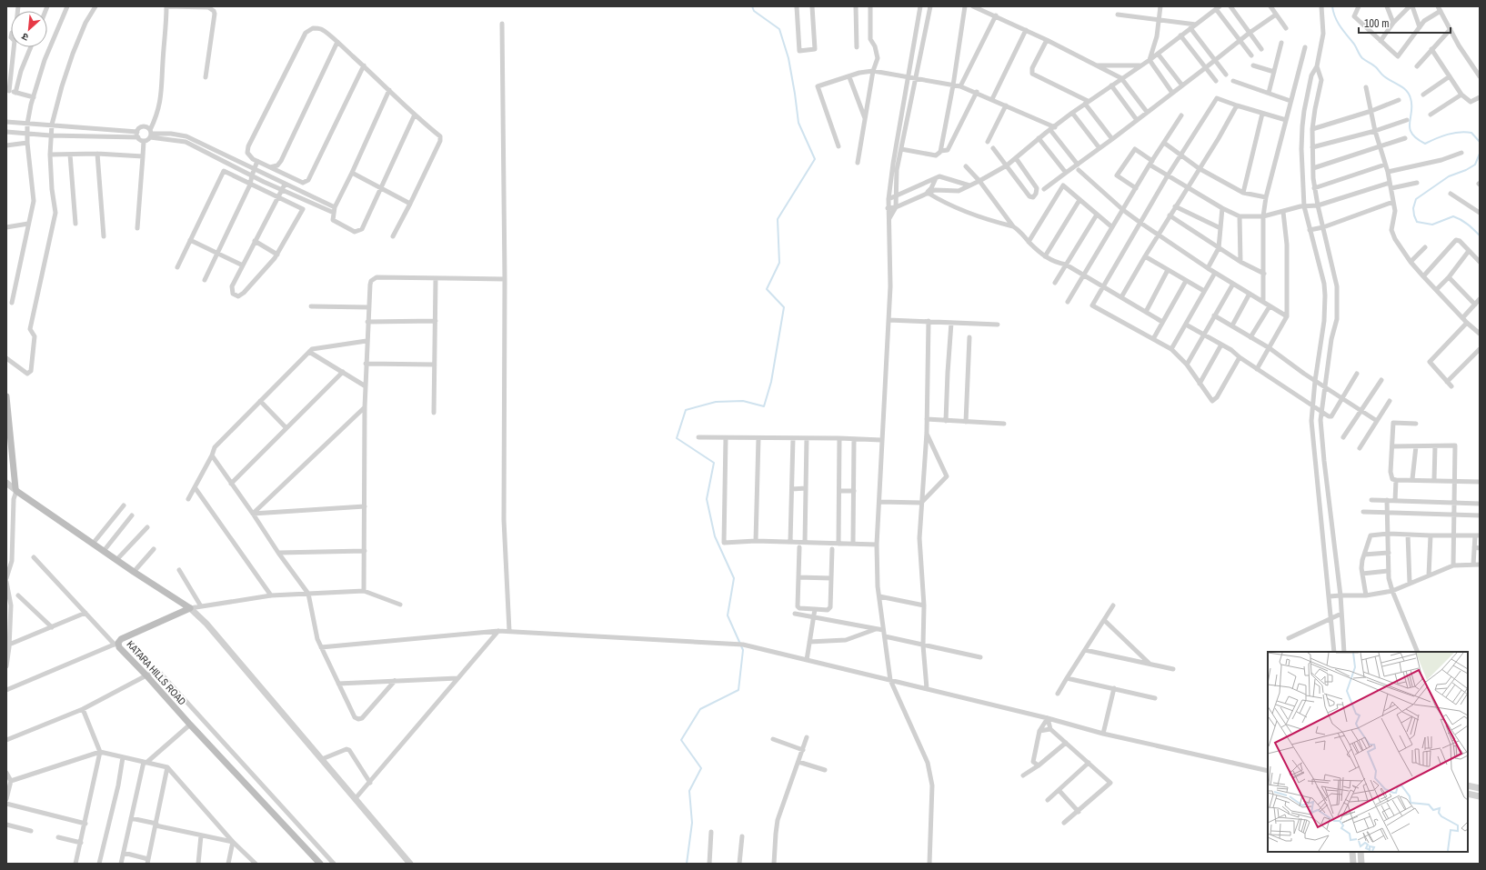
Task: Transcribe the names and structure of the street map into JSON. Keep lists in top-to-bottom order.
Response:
{
  "streets": {
    "main road": ["KATARA HILLS ROAD"]
  },
  "scale_bar": "100 m",
  "north": "bottom left"
}
